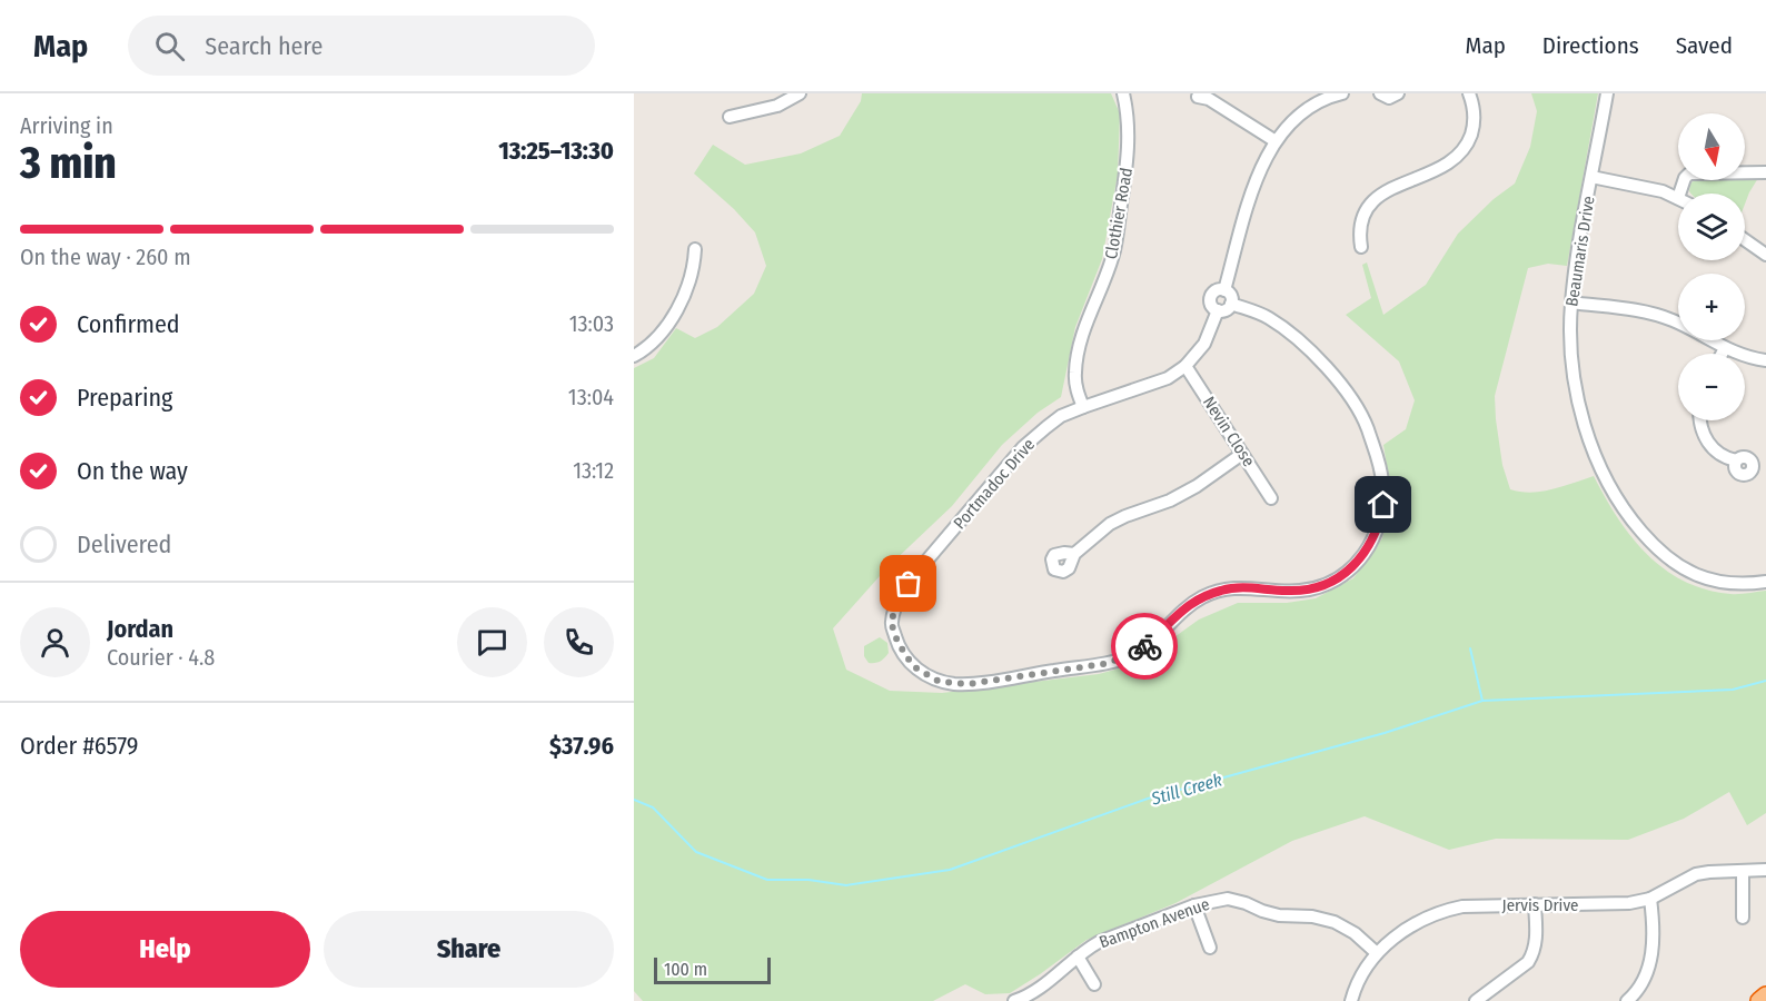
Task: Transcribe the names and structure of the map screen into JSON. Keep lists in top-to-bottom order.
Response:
{
  "streets": {
    "street": [
      "Clothier Road",
      "Beaumaris Drive",
      "Nevin Close",
      "Portmadoc Drive",
      "Jervis Drive",
      "Bampton Avenue"
    ]
  },
  "crossings": [
    ["Clothier Road", "Portmadoc Drive"],
    ["Nevin Close", "Portmadoc Drive"],
    ["Jervis Drive", "Bampton Avenue"]
  ],
  "water": ["Still Creek"],
  "scale_bar": "100 m",
  "north": "bottom",
  "page": {
    "header": "Map",
    "search": "Search here",
    "nav": ["Map", "Directions", "Saved"],
    "heading": ["3 min", "Arriving in", "13:25–13:30"],
    "panel": [
      "Jordan",
      "Courier · 4.8",
      "Order #6579",
      "$37.96"
    ],
    "map_buttons": ["+", "−"],
    "bar": "On the way · 260 m",
    "list": [
      ["Confirmed", "13:03"],
      ["Preparing", "13:04"],
      ["On the way", "13:12"],
      "Delivered"
    ],
    "buttons": ["Help", "Share"],
    "scale": "100 m"
  }
}
